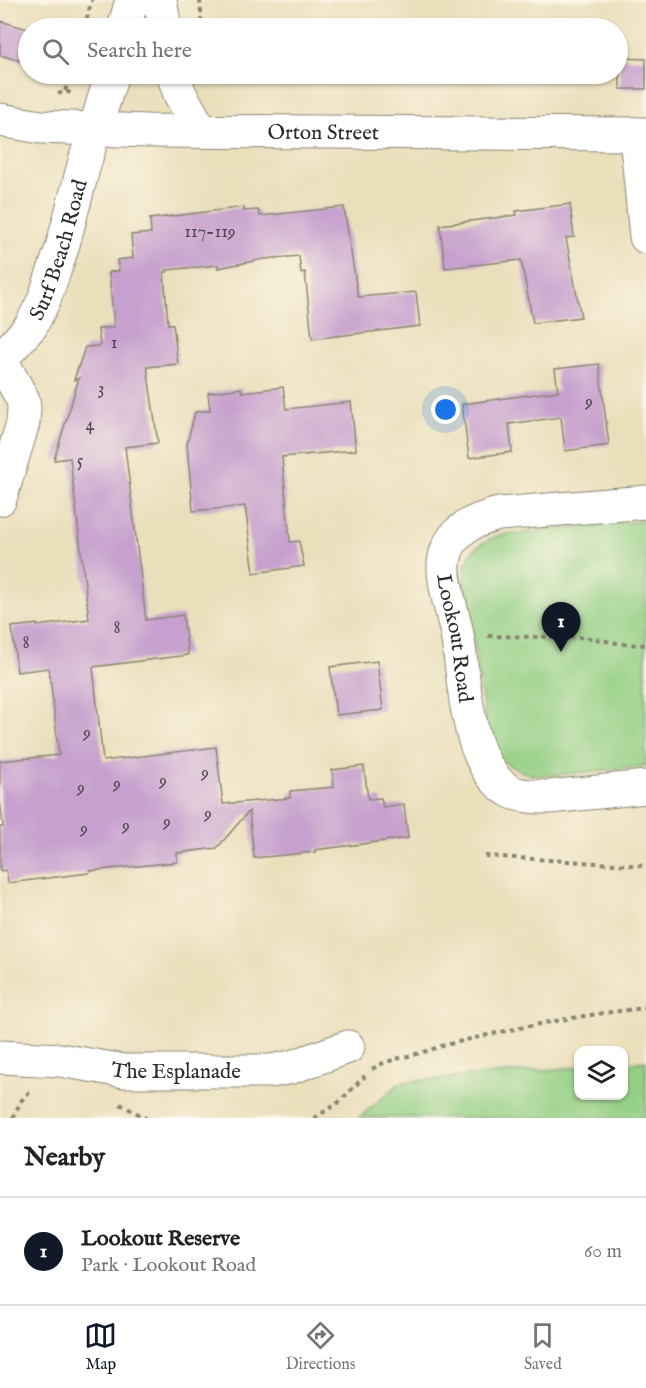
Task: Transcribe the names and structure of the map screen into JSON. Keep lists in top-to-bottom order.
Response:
{
  "streets": {
    "street": [
      "Orton Street",
      "Surf Beach Road",
      "Lookout Road",
      "The Esplanade"
    ]
  },
  "crossings": [
    ["Orton Street", "Surf Beach Road"]
  ],
  "house_numbers": [
    "117-119",
    "1",
    "3",
    "9",
    "4",
    "5",
    "8",
    "8",
    "9",
    "9",
    "9",
    "9",
    "9",
    "9",
    "9",
    "9",
    "9"
  ],
  "page": {
    "search": "Search here",
    "pins": "1",
    "heading": "Nearby",
    "list": [
      {
        "mark": "1",
        "name": "Lookout Reserve",
        "note": "Park · Lookout Road",
        "value": "60 m"
      }
    ],
    "nav": ["Map", "Directions", "Saved"]
  }
}
